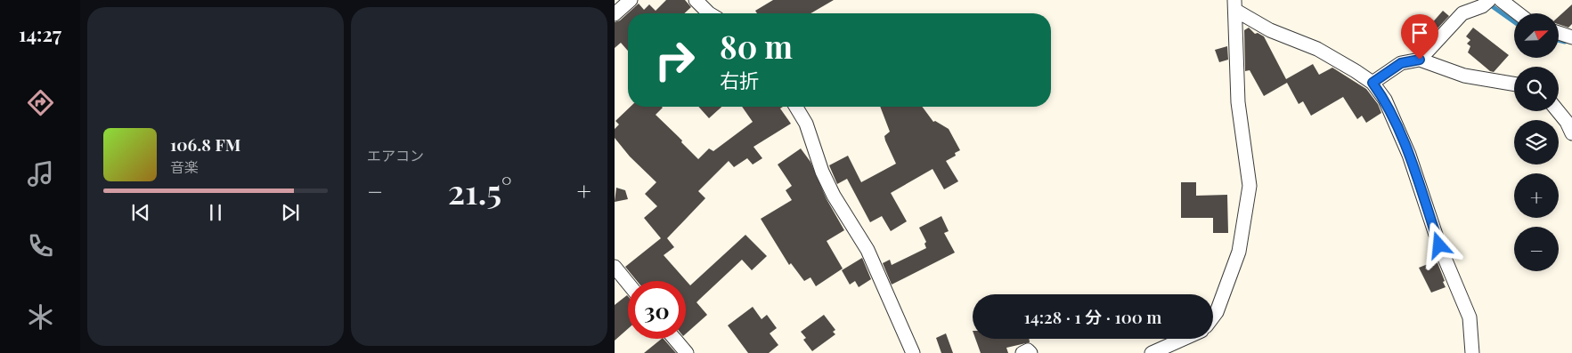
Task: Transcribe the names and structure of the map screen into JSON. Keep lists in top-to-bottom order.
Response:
{
  "north": "top right",
  "page": {
    "tabs": "14:27",
    "tile": "エアコン",
    "map_buttons": ["+", "−"],
    "turn": ["80 m", "右折"],
    "song": ["106.8 FM", "音楽"],
    "heat": ["−", "21.5°", "+"],
    "limit": "30",
    "trip": "14:28 · 1 分 · 100 m"
  }
}
